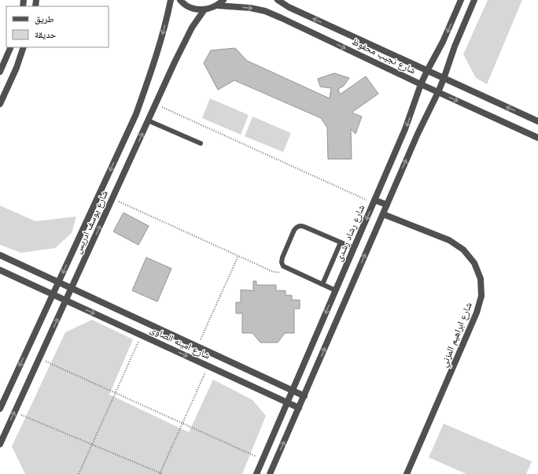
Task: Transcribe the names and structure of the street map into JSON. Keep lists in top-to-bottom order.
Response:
{
  "streets": {
    "street": [
      "شارع نجيب محفوظ",
      "شارع يوسف ادريس",
      "شارع رشاد رشدى",
      "شارع ابراهيم المزني",
      "شارع امينه الصاوى"
    ]
  },
  "crossings": [
    ["شارع نجيب محفوظ", "شارع رشاد رشدى"],
    ["شارع يوسف ادريس", "شارع امينه الصاوى"],
    ["شارع رشاد رشدى", "شارع امينه الصاوى"]
  ],
  "legend": ["طريق", "حديقة"]
}
